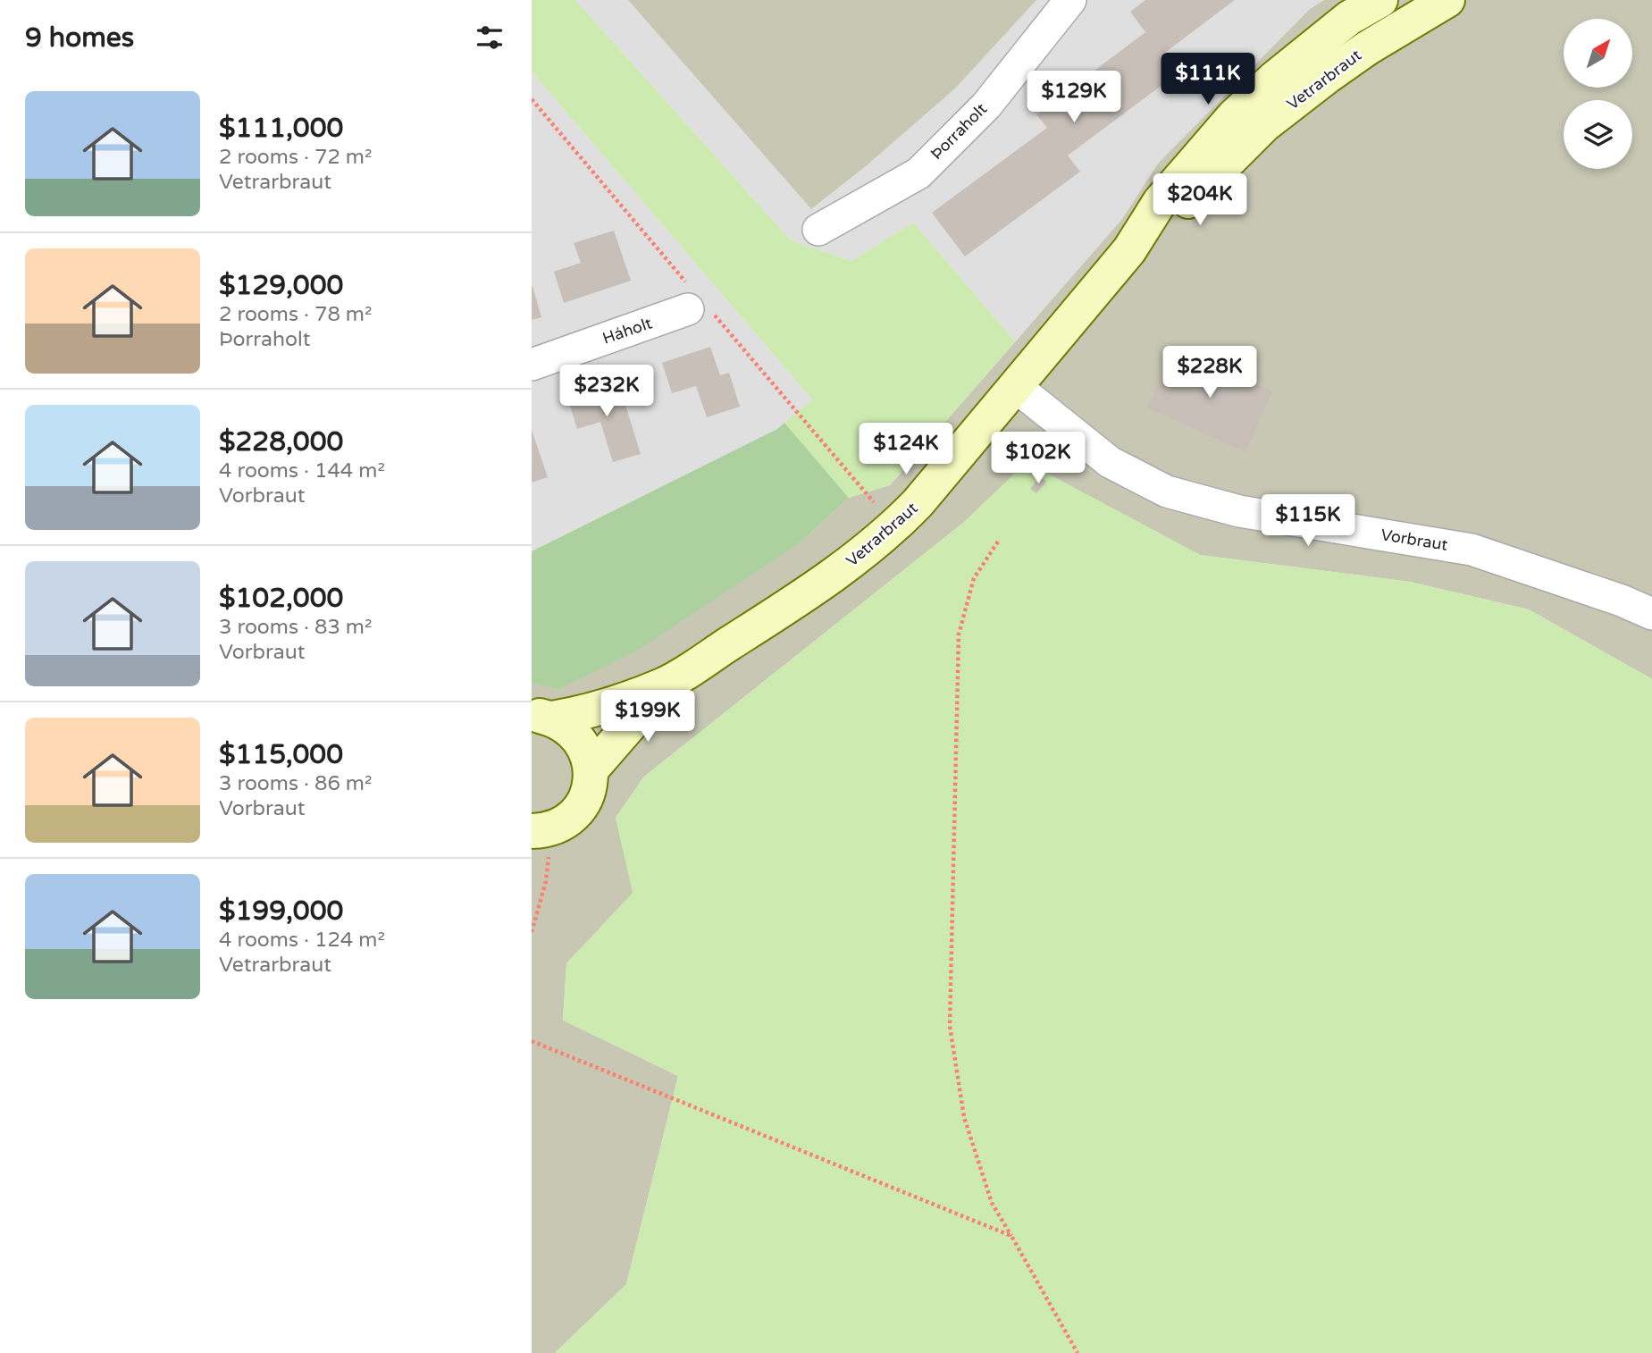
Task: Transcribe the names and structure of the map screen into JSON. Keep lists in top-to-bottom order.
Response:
{
  "streets": {
    "street": [
      "Vetrarbraut",
      "Þorraholt",
      "Háholt",
      "Vorbraut"
    ]
  },
  "crossings": [
    ["Vetrarbraut", "Vorbraut"]
  ],
  "north": "top right",
  "page": {
    "heading": "9 homes",
    "price": [
      "$111K",
      "$129K",
      "$204K",
      "$228K",
      "$232K",
      "$124K",
      "$102K",
      "$115K",
      "$199K"
    ],
    "list": [
      {
        "name": "$111,000",
        "note": "2 rooms · 72 m² · Vetrarbraut"
      },
      {
        "name": "$129,000",
        "note": "2 rooms · 78 m² · Þorraholt"
      },
      {
        "name": "$228,000",
        "note": "4 rooms · 144 m² · Vorbraut"
      },
      {
        "name": "$102,000",
        "note": "3 rooms · 83 m² · Vorbraut"
      },
      {
        "name": "$115,000",
        "note": "3 rooms · 86 m² · Vorbraut"
      },
      {
        "name": "$199,000",
        "note": "4 rooms · 124 m² · Vetrarbraut"
      }
    ]
  }
}
